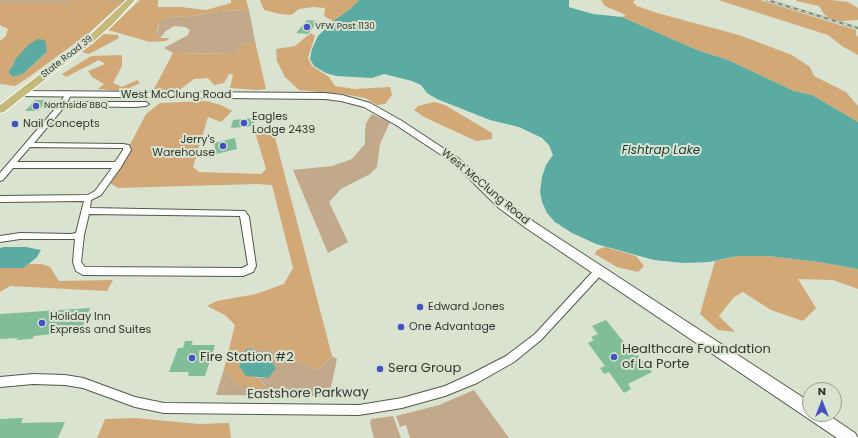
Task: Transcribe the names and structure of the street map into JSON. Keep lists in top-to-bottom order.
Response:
{
  "streets": {
    "main road": ["State Road 39"],
    "street": ["West McClung Road", "Eastshore Parkway"]
  },
  "crossings": [
    ["State Road 39", "West McClung Road"],
    ["West McClung Road", "Eastshore Parkway"]
  ],
  "water": ["Fishtrap Lake"],
  "places": [
    "VFW Post 1130",
    "Northside BBQ",
    "Eagles Lodge 2439",
    "Nail Concepts",
    "Jerry's Warehouse",
    "Edward Jones",
    "Holiday Inn Express and Suites",
    "One Advantage",
    "Healthcare Foundation of La Porte",
    "Fire Station #2",
    "Sera Group"
  ],
  "north": "top"
}
